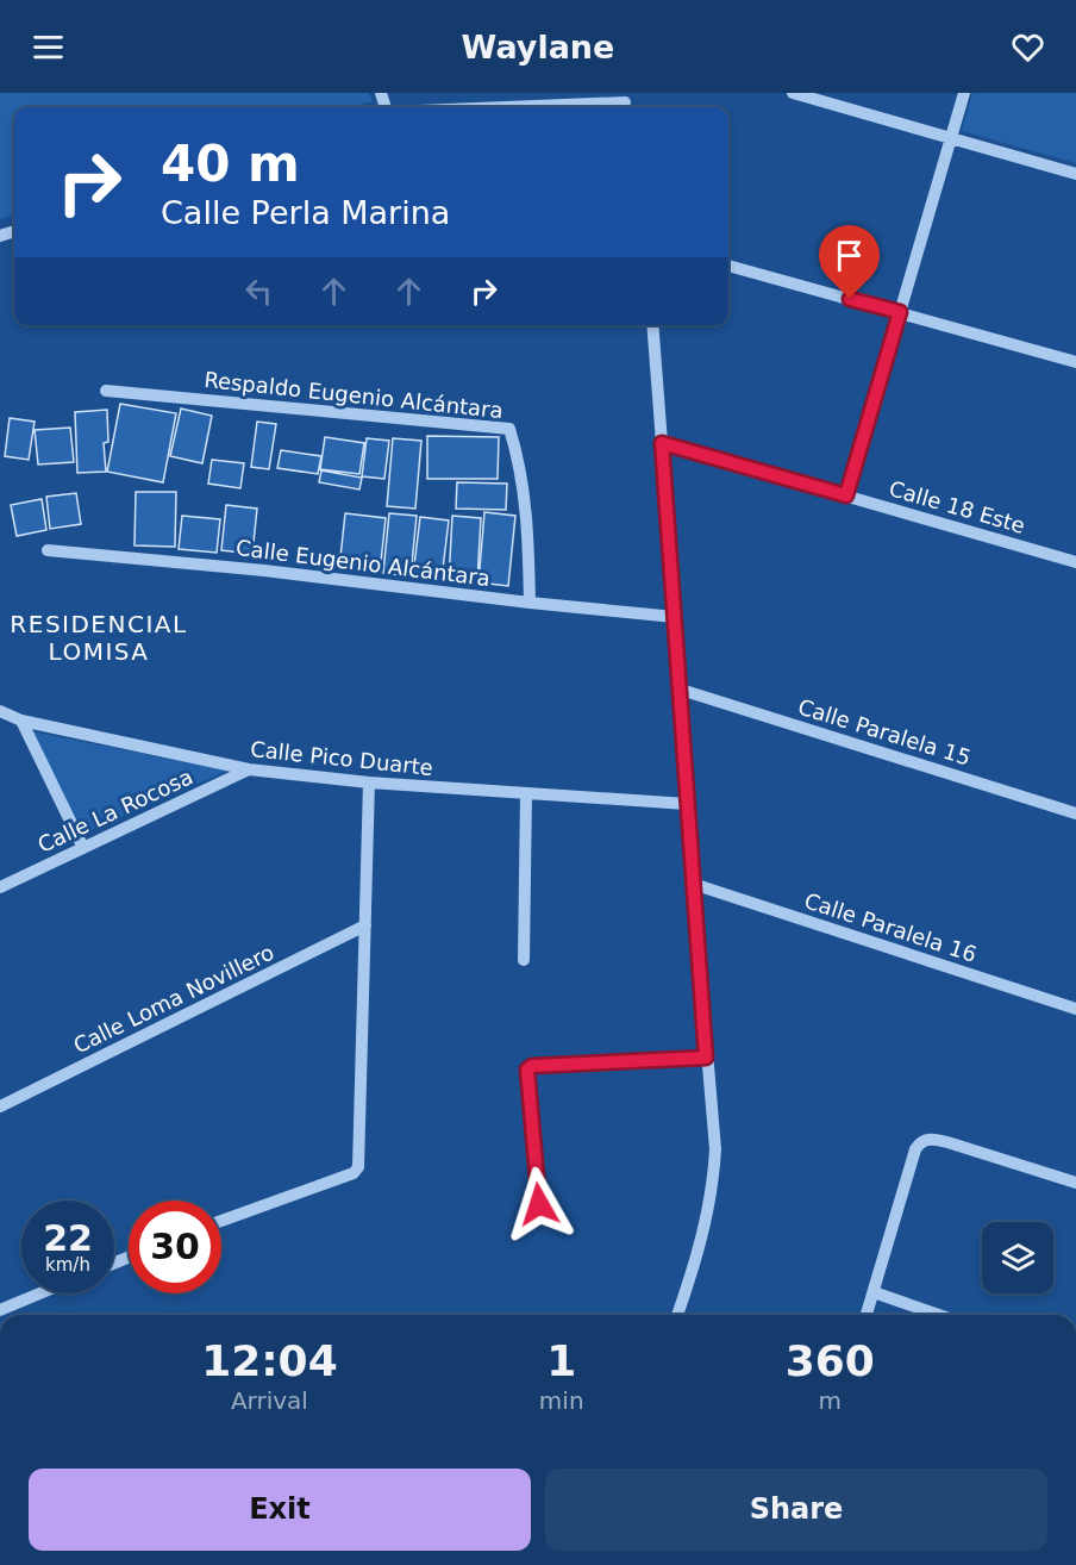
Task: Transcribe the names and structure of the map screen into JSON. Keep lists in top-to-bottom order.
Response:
{
  "streets": {
    "street": [
      "Respaldo Eugenio Alcántara",
      "Calle 18 Este",
      "Calle Eugenio Alcántara",
      "Calle Paralela 15",
      "Calle Pico Duarte",
      "Calle La Rocosa",
      "Calle Paralela 16",
      "Calle Loma Novillero"
    ]
  },
  "crossings": [
    ["Respaldo Eugenio Alcántara", "Calle Eugenio Alcántara"],
    ["Calle Pico Duarte", "Calle La Rocosa"]
  ],
  "districts": ["RESIDENCIAL LOMISA"],
  "page": {
    "header": "Waylane",
    "turn": ["40 m", "Calle Perla Marina"],
    "speed": "22 km/h",
    "limit": "30",
    "eta": [
      "12:04",
      "Arrival",
      "1",
      "min",
      "360",
      "m"
    ],
    "buttons": ["Exit", "Share"]
  }
}
